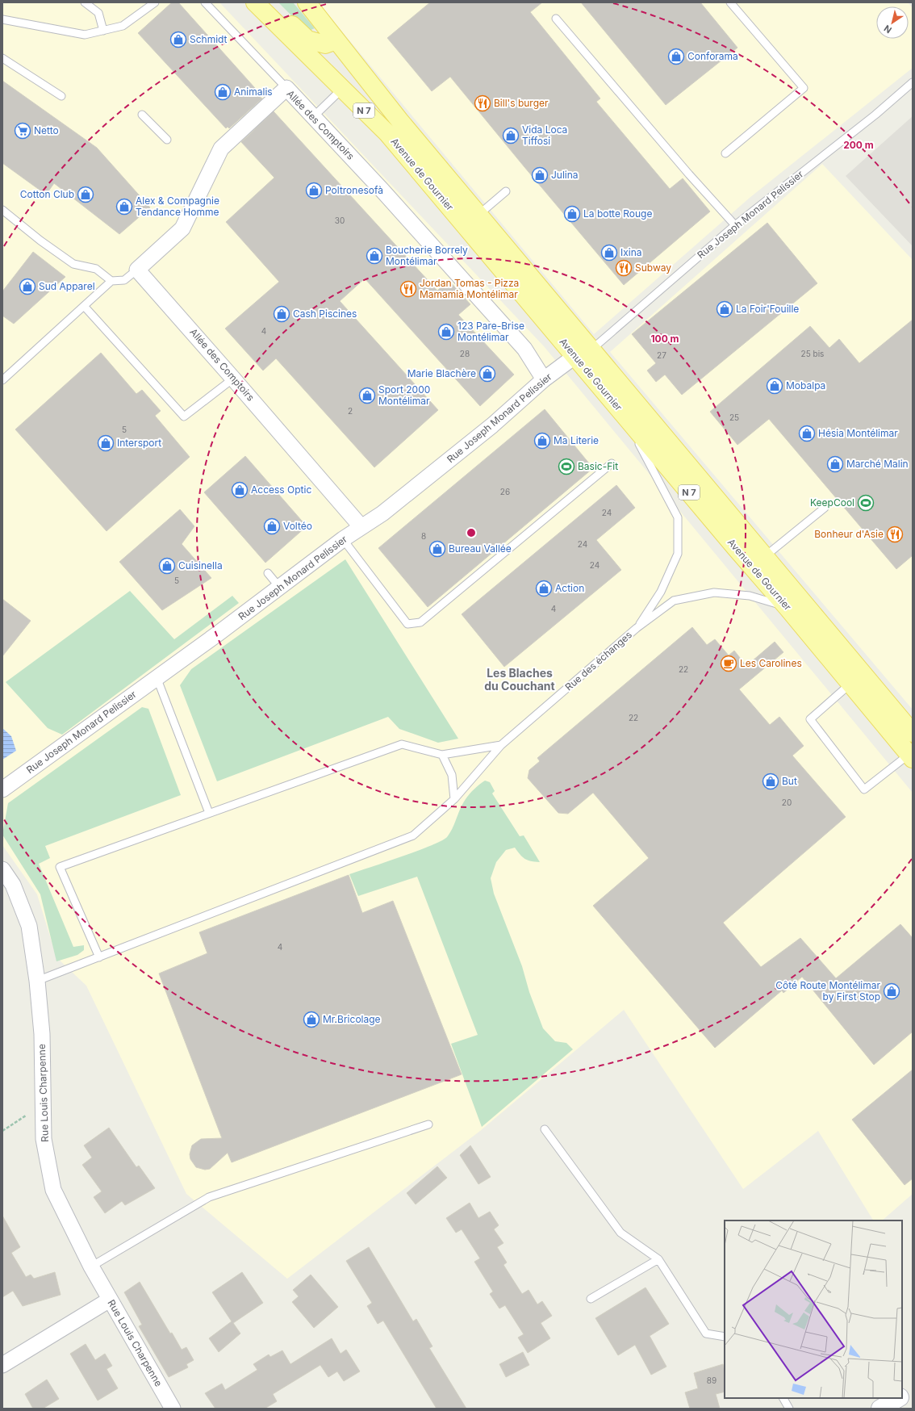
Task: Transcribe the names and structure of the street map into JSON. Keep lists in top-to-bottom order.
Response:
{
  "streets": {
    "main road": ["N 7", "Avenue de Gournier"],
    "street": ["Allée des Comptoirs", "Rue Joseph Monard Pelissier", "Rue Louis Charpenne"],
    "lane": ["Rue des échanges"]
  },
  "crossings": [
    ["Allée des Comptoirs", "Rue Joseph Monard Pelissier"],
    ["Avenue de Gournier", "Rue Joseph Monard Pelissier"],
    ["Rue des échanges", "Rue Louis Charpenne"]
  ],
  "districts": ["Les Blaches du Couchant"],
  "places": {
    "shop": [
      "Schmidt",
      "Conforama",
      "Animalis",
      "Vida Loca Tiffosi",
      "Julina",
      "Poltronesofà",
      "Cotton Club",
      "Alex & Compagnie Tendance Homme",
      "La botte Rouge",
      "Ixina",
      "Boucherie Borrely Montélimar",
      "Sud Apparel",
      "La Foir'Fouille",
      "Cash Piscines",
      "123 Pare-Brise Montélimar",
      "Marie Blachère",
      "Mobalpa",
      "Sport 2000 Montélimar",
      "Hésia Montélimar",
      "Ma Literie",
      "Intersport",
      "Marché Malin",
      "Access Optic",
      "Voltéo",
      "Bureau Vallée",
      "Cuisinella",
      "Action",
      "But",
      "Côté Route Montélimar by First Stop",
      "Mr.Bricolage"
    ],
    "restaurant": [
      "Bill's burger",
      "Subway",
      "Jordan Tomas - Pizza Mamamia Montélimar",
      "Bonheur d'Asie"
    ],
    "supermarket": ["Netto"],
    "sports": ["Basic-Fit", "KeepCool"],
    "cafe": ["Les Carolines"]
  },
  "house_numbers": [
    "30",
    "4",
    "28",
    "25 bis",
    "27",
    "2",
    "25",
    "5",
    "26",
    "24",
    "8",
    "24",
    "24",
    "5",
    "4",
    "22",
    "22",
    "20",
    "4",
    "89"
  ],
  "north": "bottom left",
  "rings": ["200 m", "100 m"]
}
